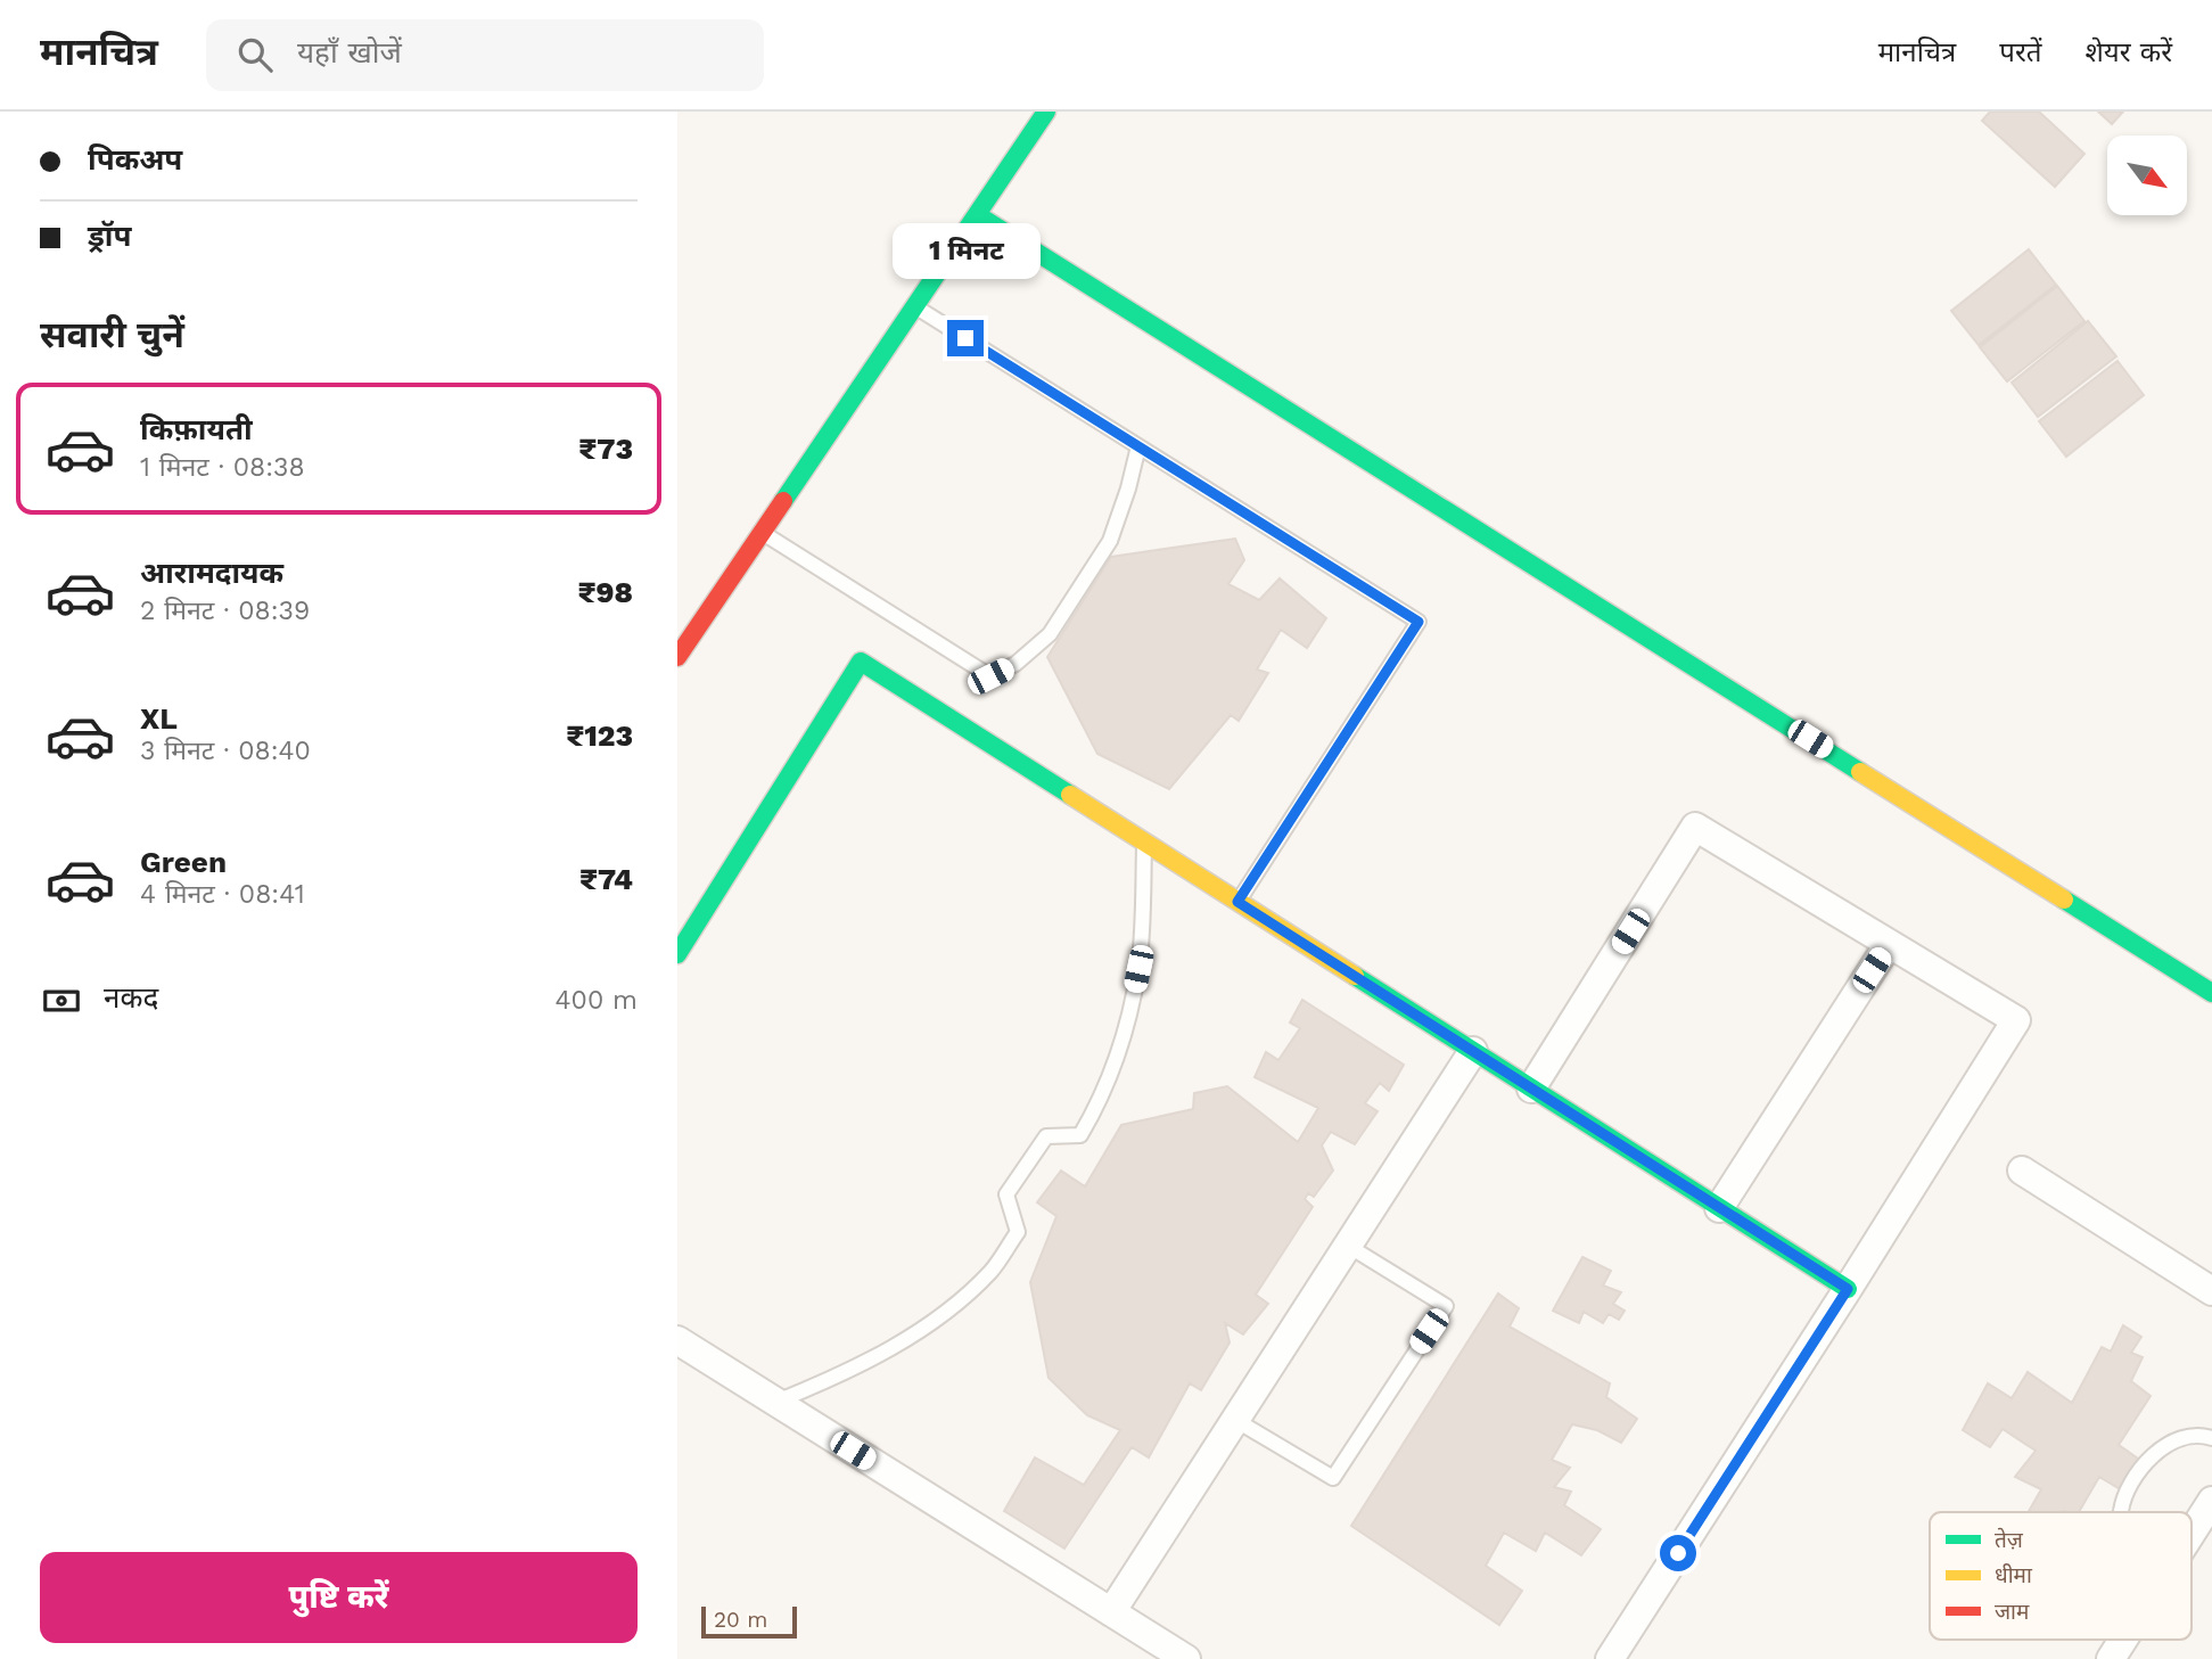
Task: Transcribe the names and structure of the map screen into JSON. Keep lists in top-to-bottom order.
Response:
{
  "legend": ["तेज़", "धीमा", "जाम"],
  "scale_bar": "20 m",
  "north": "bottom right",
  "page": {
    "header": "मानचित्र",
    "search": "यहाँ खोजें",
    "nav": ["मानचित्र", "परतें", "शेयर करें"],
    "banner": ["पिकअप", "ड्रॉप"],
    "bubble": "1 मिनट",
    "heading": "सवारी चुनें",
    "list": [
      {
        "name": "किफ़ायती",
        "note": "1 मिनट · 08:38",
        "value": "₹73"
      },
      {
        "name": "आरामदायक",
        "note": "2 मिनट · 08:39",
        "value": "₹98"
      },
      {
        "name": "XL",
        "note": "3 मिनट · 08:40",
        "value": "₹123"
      },
      {
        "name": "Green",
        "note": "4 मिनट · 08:41",
        "value": "₹74"
      }
    ],
    "pay": ["नकद", "400 m"],
    "buttons": "पुष्टि करें",
    "scale": "20 m"
  }
}
